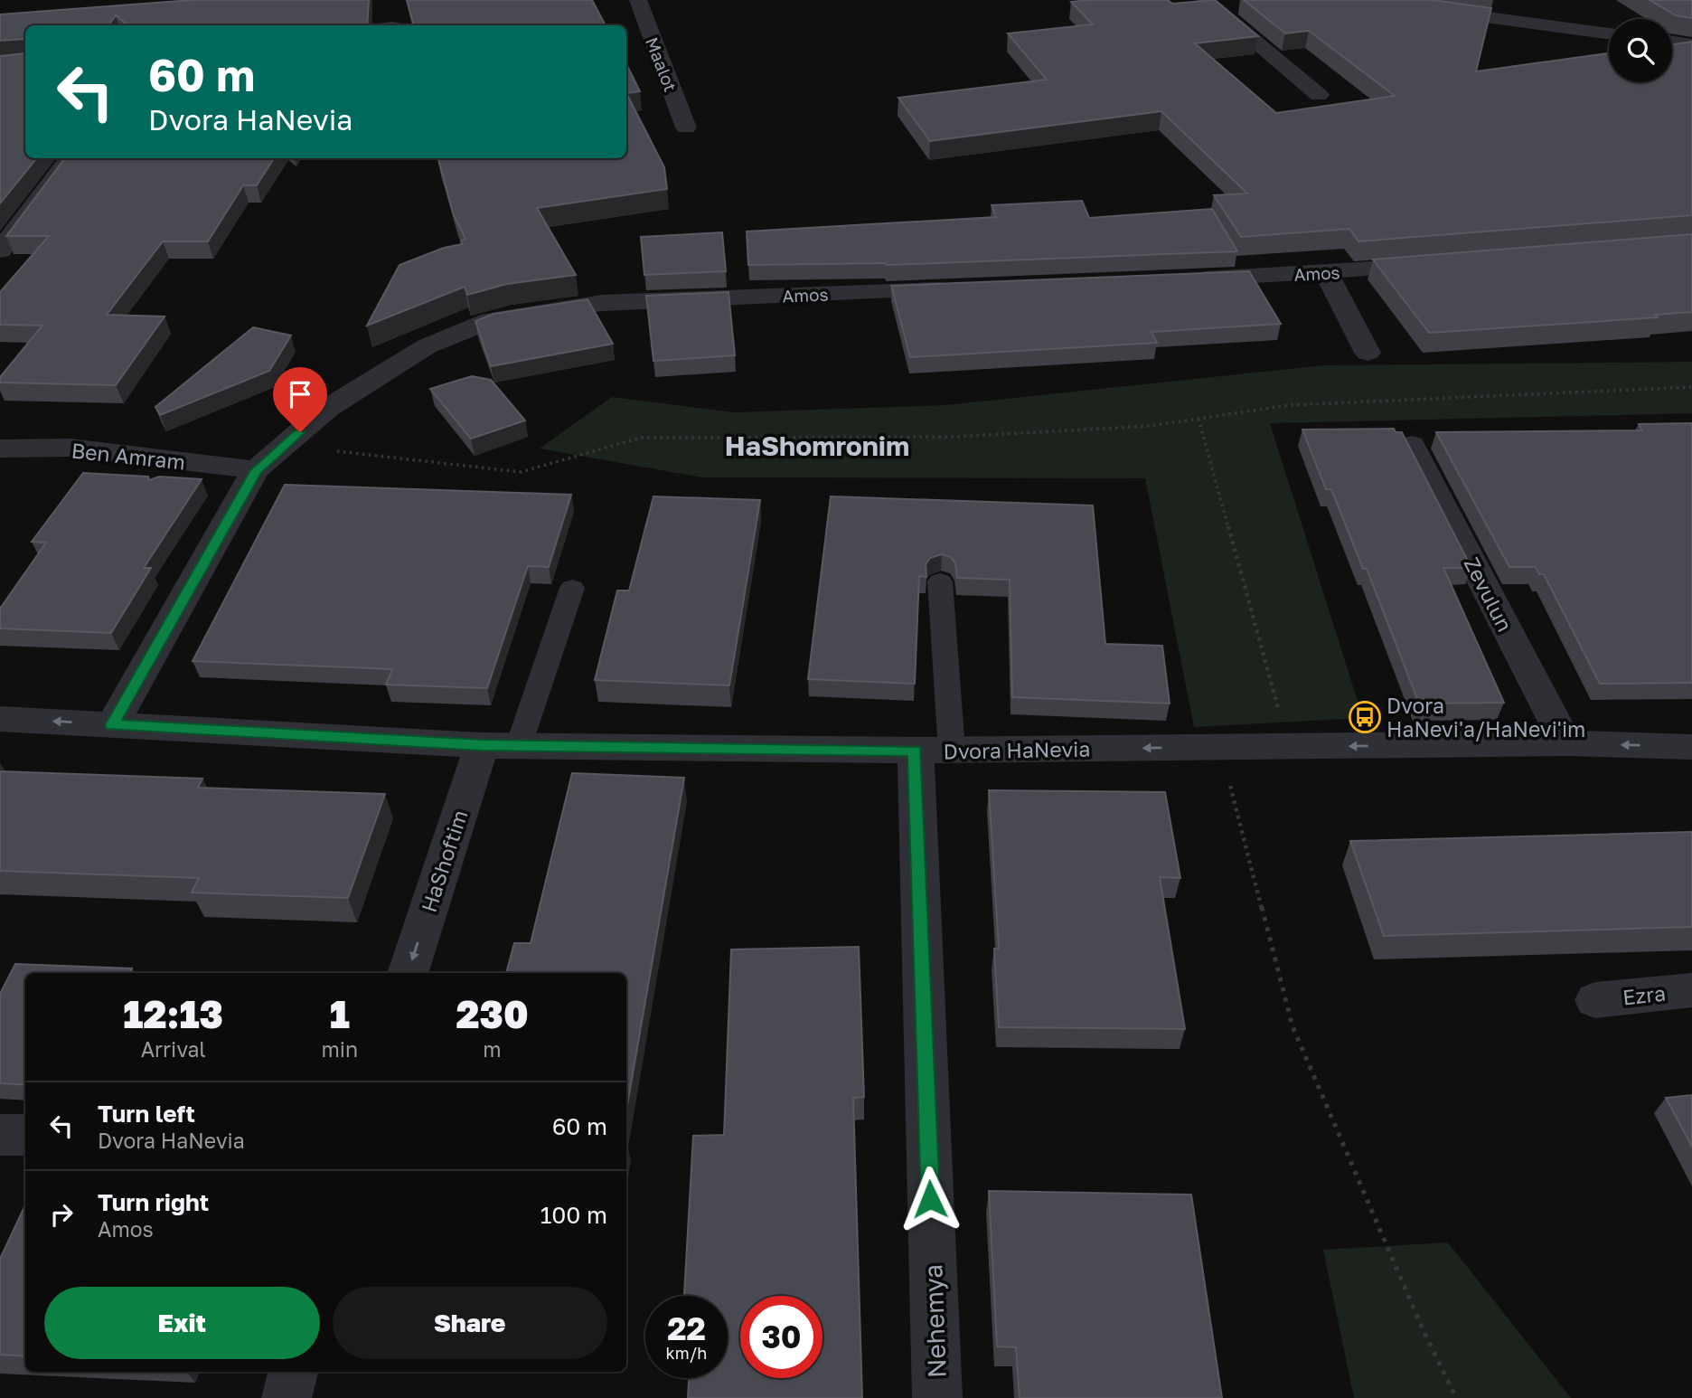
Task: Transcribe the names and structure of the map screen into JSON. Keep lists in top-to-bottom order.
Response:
{
  "streets": {
    "street": [
      "Maalot",
      "Amos",
      "Ben Amram",
      "Zevulun",
      "Dvora HaNevia",
      "HaShoftim",
      "Ezra",
      "Nehemya"
    ]
  },
  "crossings": [
    ["Amos", "Ben Amram"],
    ["Amos", "Dvora HaNevia"],
    ["Zevulun", "Dvora HaNevia"],
    ["Dvora HaNevia", "HaShoftim"],
    ["Dvora HaNevia", "Nehemya"]
  ],
  "one_way": ["Dvora HaNevia", "HaShoftim"],
  "districts": ["HaShomronim"],
  "places": {
    "bus stop": ["Dvora HaNevi'a/HaNevi'im"]
  },
  "page": {
    "turn": ["60 m", "Dvora HaNevia"],
    "eta": [
      "12:13",
      "Arrival",
      "1",
      "min",
      "230",
      "m"
    ],
    "list": [
      {
        "name": "Turn left",
        "note": "Dvora HaNevia",
        "value": "60 m"
      },
      {
        "name": "Turn right",
        "note": "Amos",
        "value": "100 m"
      }
    ],
    "buttons": ["Exit", "Share"],
    "speed": "22 km/h",
    "limit": "30"
  }
}
